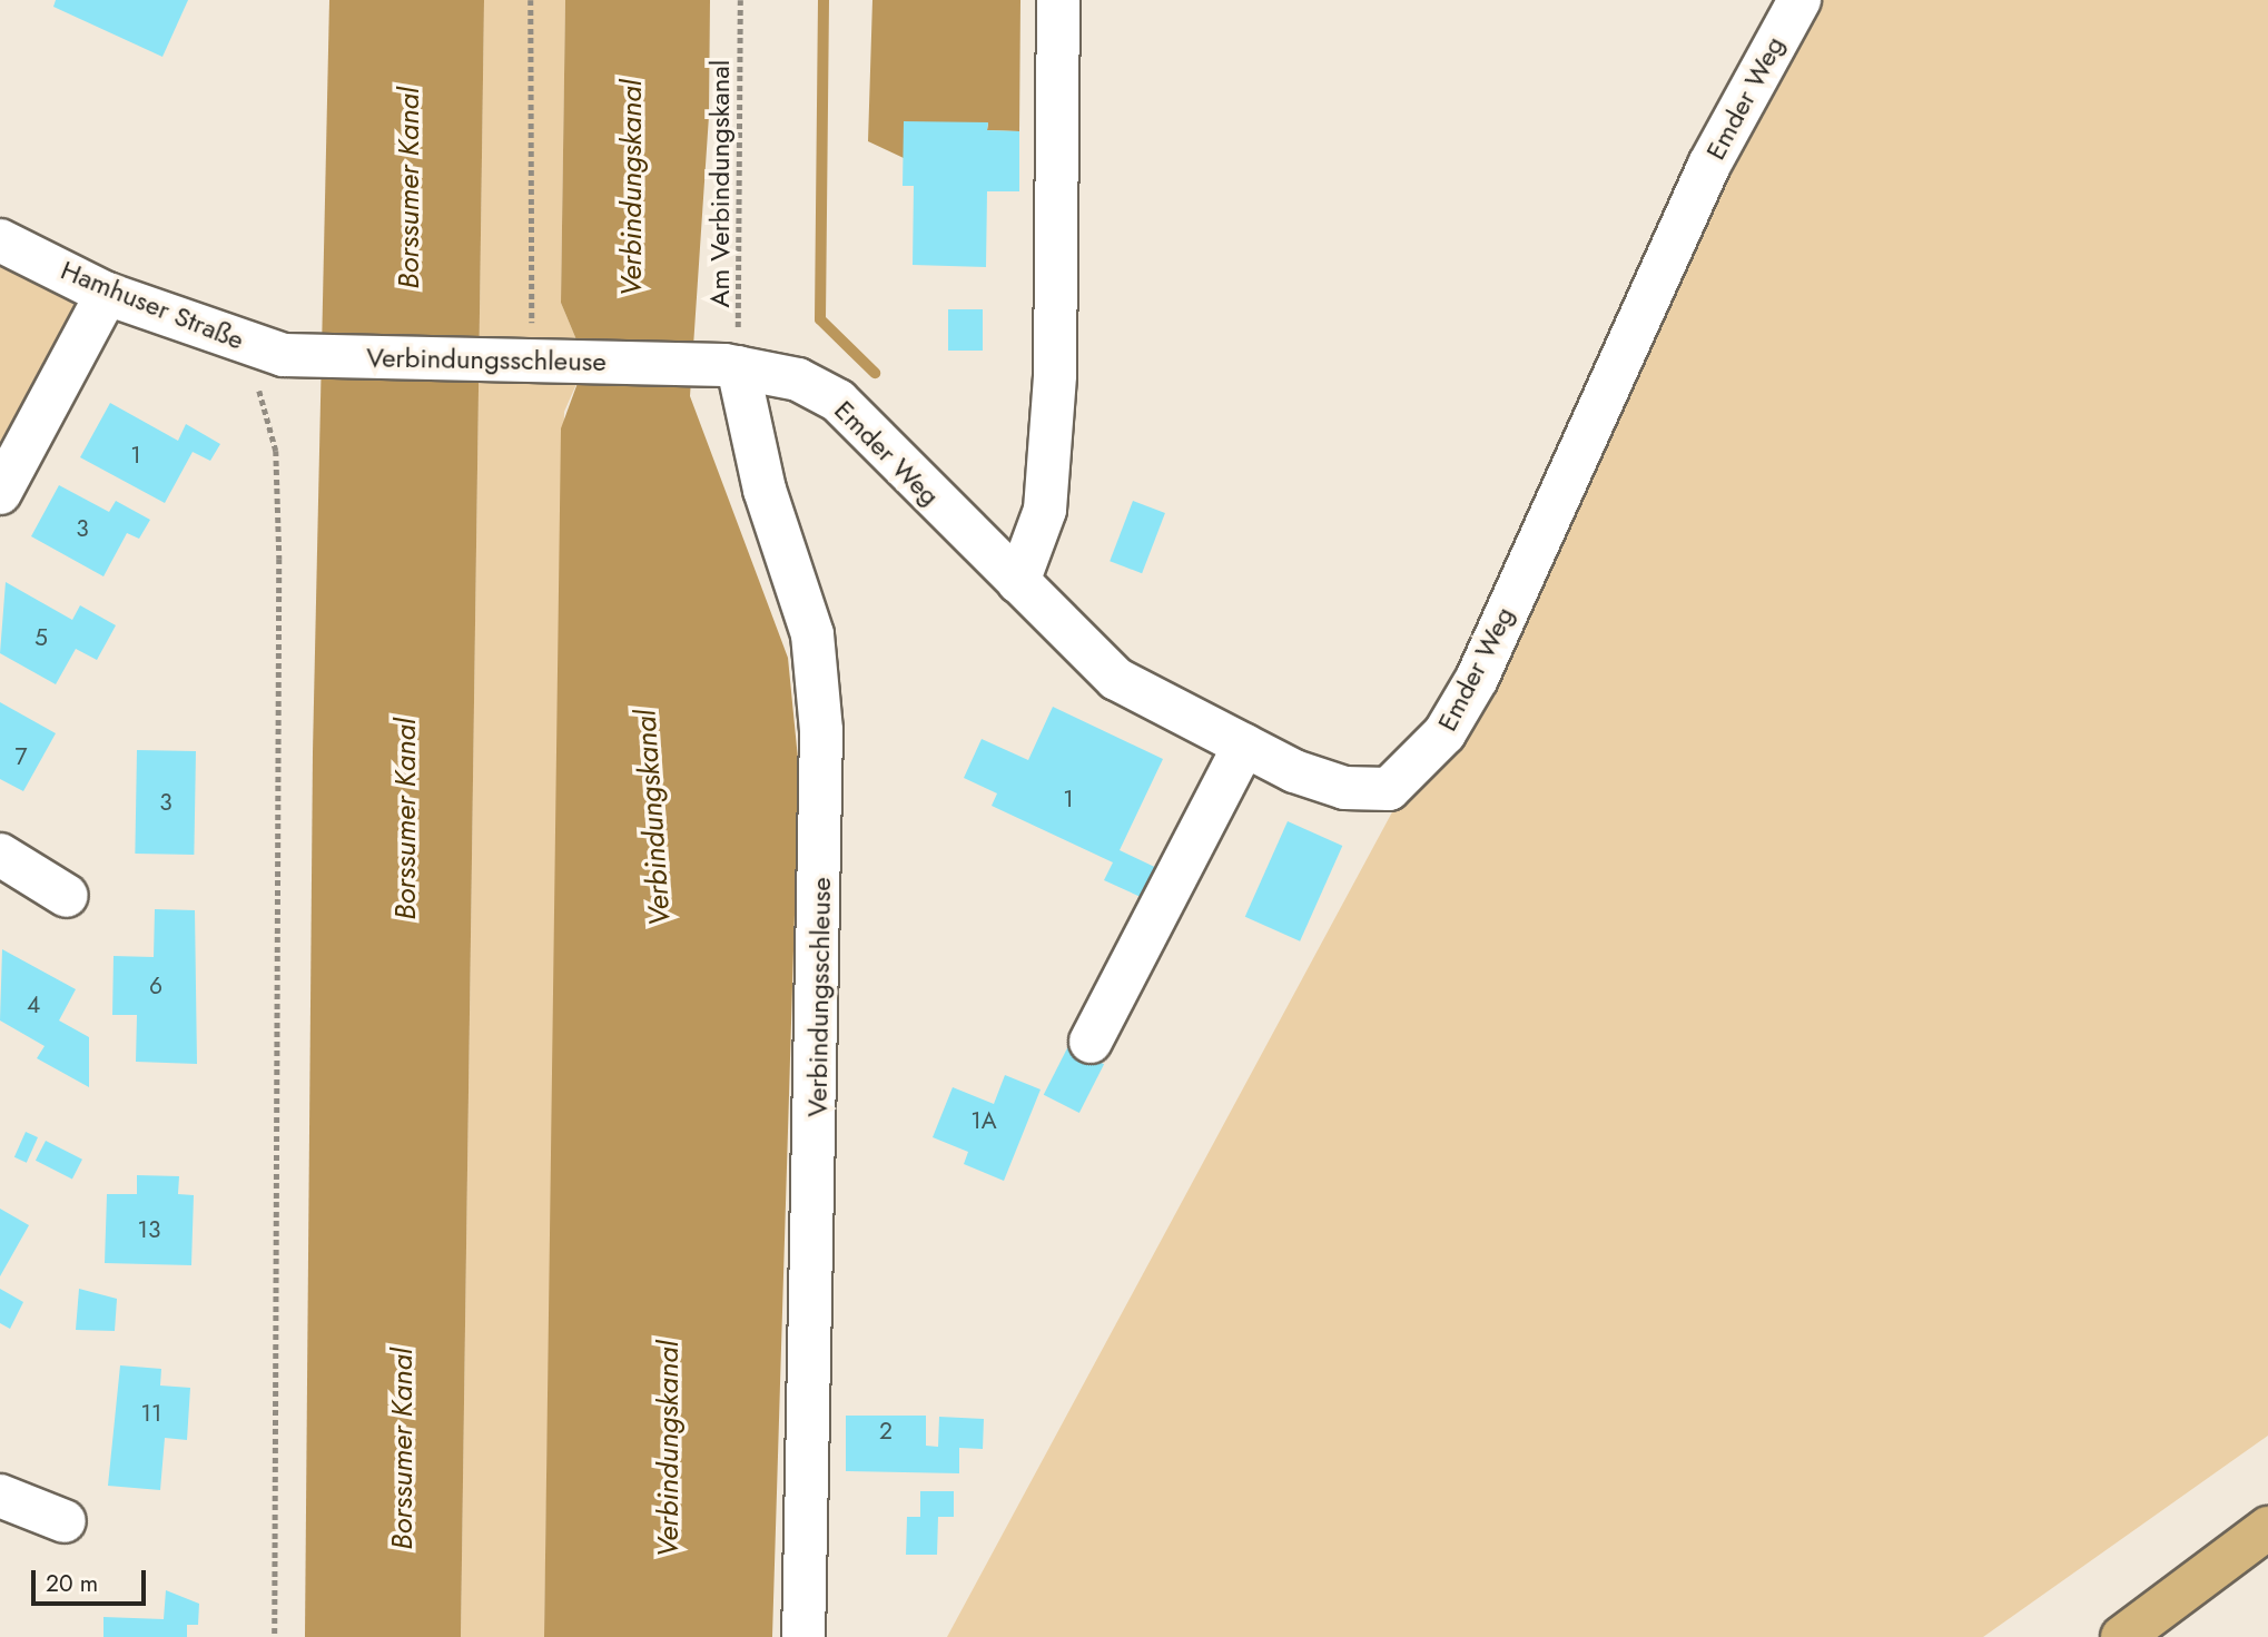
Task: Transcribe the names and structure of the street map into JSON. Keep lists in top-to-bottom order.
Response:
{
  "streets": {
    "street": ["Emder Weg", "Hamhuser Straße", "Verbindungsschleuse"],
    "path": ["Am Verbindungskanal"]
  },
  "crossings": [
    ["Emder Weg", "Am Verbindungskanal"],
    ["Emder Weg", "Verbindungsschleuse"],
    ["Am Verbindungskanal", "Verbindungsschleuse"],
    ["Hamhuser Straße", "Verbindungsschleuse"]
  ],
  "water": ["Borssumer Kanal", "Verbindungskanal"],
  "house_numbers": [
    "1",
    "3",
    "5",
    "7",
    "1",
    "3",
    "6",
    "4",
    "1A",
    "13",
    "11",
    "2"
  ],
  "scale_bar": "20 m"
}
